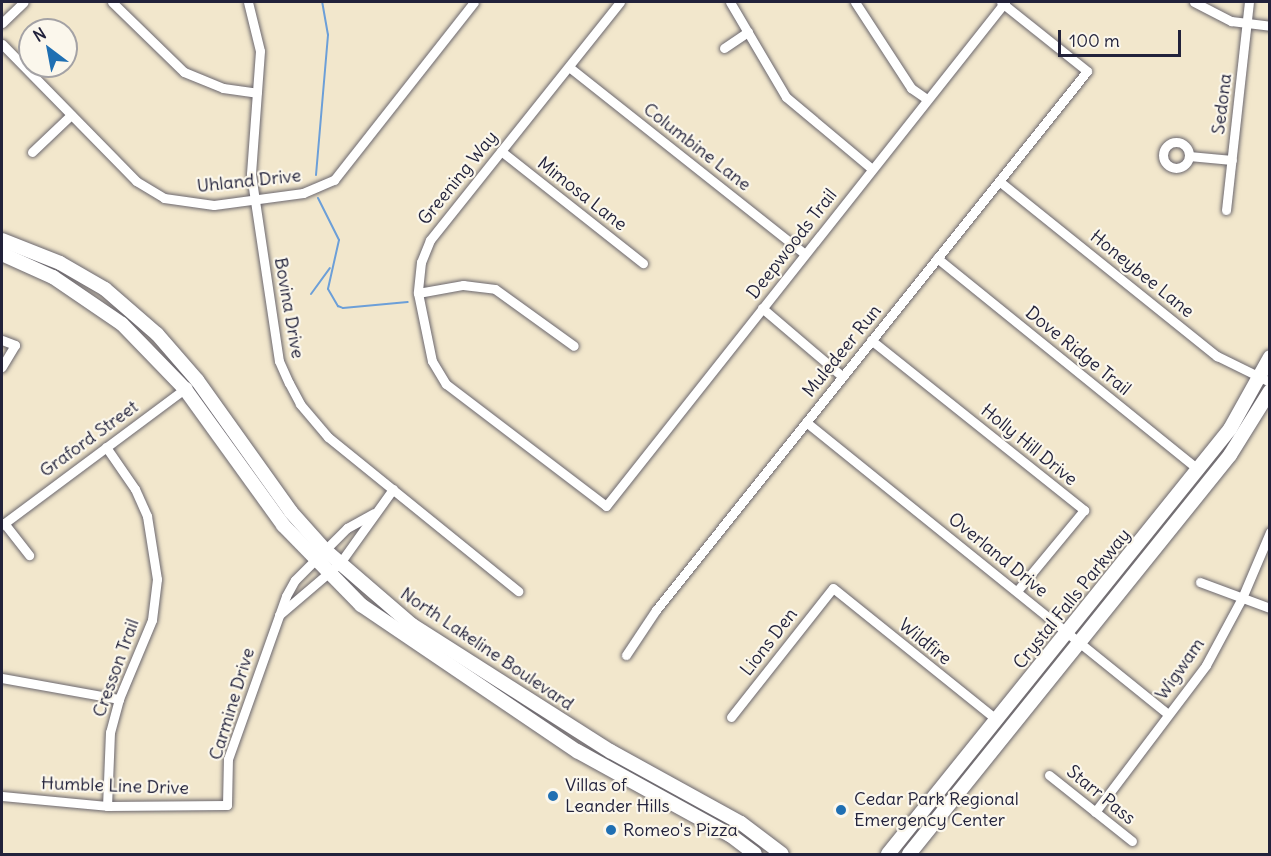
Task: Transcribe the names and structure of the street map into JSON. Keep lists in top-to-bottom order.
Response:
{
  "streets": {
    "main road": ["Crystal Falls Parkway", "North Lakeline Boulevard"],
    "street": [
      "Sedona",
      "Columbine Lane",
      "Greening Way",
      "Uhland Drive",
      "Mimosa Lane",
      "Deepwoods Trail",
      "Honeybee Lane",
      "Bovina Drive",
      "Muledeer Run",
      "Dove Ridge Trail",
      "Graford Street",
      "Holly Hill Drive",
      "Overland Drive",
      "Lions Den",
      "Wildfire",
      "Cresson Trail",
      "Wigwam",
      "Carmine Drive",
      "Humble Line Drive",
      "Starr Pass"
    ]
  },
  "crossings": [
    ["Columbine Lane", "Greening Way"],
    ["Columbine Lane", "Deepwoods Trail"],
    ["Greening Way", "Mimosa Lane"],
    ["Greening Way", "Deepwoods Trail"],
    ["Uhland Drive", "Bovina Drive"],
    ["Deepwoods Trail", "Muledeer Run"],
    ["Honeybee Lane", "Muledeer Run"],
    ["Honeybee Lane", "Crystal Falls Parkway"],
    ["Bovina Drive", "Carmine Drive"],
    ["Muledeer Run", "Dove Ridge Trail"],
    ["Muledeer Run", "Holly Hill Drive"],
    ["Muledeer Run", "Overland Drive"],
    ["Dove Ridge Trail", "Crystal Falls Parkway"],
    ["Graford Street", "North Lakeline Boulevard"],
    ["Graford Street", "Cresson Trail"],
    ["Holly Hill Drive", "Overland Drive"],
    ["Overland Drive", "Crystal Falls Parkway"],
    ["Overland Drive", "Wigwam"],
    ["Crystal Falls Parkway", "Wildfire"],
    ["Lions Den", "Wildfire"],
    ["North Lakeline Boulevard", "Carmine Drive"],
    ["Cresson Trail", "Humble Line Drive"],
    ["Wigwam", "Starr Pass"],
    ["Carmine Drive", "Humble Line Drive"]
  ],
  "places": ["Villas of Leander Hills", "Cedar Park Regional Emergency Center", "Romeo's Pizza"],
  "scale_bar": "100 m",
  "north": "top left"
}
